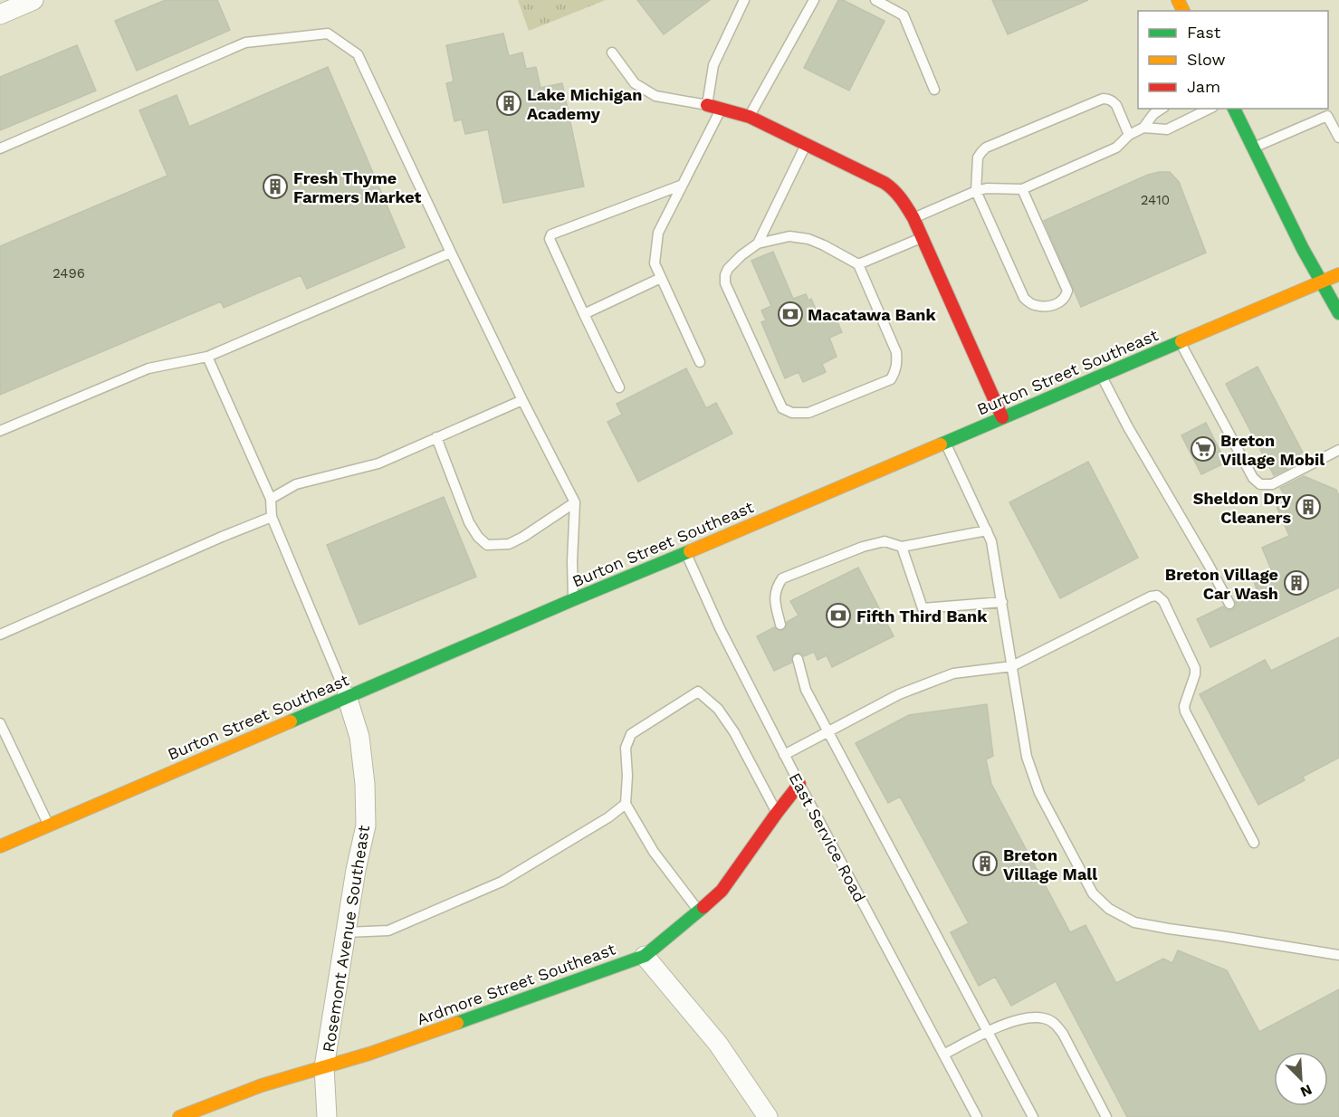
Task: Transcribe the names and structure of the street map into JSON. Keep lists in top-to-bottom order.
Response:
{
  "streets": {
    "main road": ["Burton Street Southeast", "Ardmore Street Southeast"],
    "street": ["Rosemont Avenue Southeast"],
    "lane": ["East Service Road"]
  },
  "crossings": [
    ["Burton Street Southeast", "East Service Road"],
    ["Burton Street Southeast", "Rosemont Avenue Southeast"],
    ["East Service Road", "Ardmore Street Southeast"],
    ["Rosemont Avenue Southeast", "Ardmore Street Southeast"]
  ],
  "places": {
    "building": [
      "Lake Michigan Academy",
      "Fresh Thyme Farmers Market",
      "Sheldon Dry Cleaners",
      "Breton Village Car Wash",
      "Breton Village Mall"
    ],
    "bank": ["Macatawa Bank", "Fifth Third Bank"],
    "supermarket": ["Breton Village Mobil"]
  },
  "house_numbers": ["2410", "2496"],
  "legend": ["Fast", "Slow", "Jam"],
  "north": "bottom right"
}
